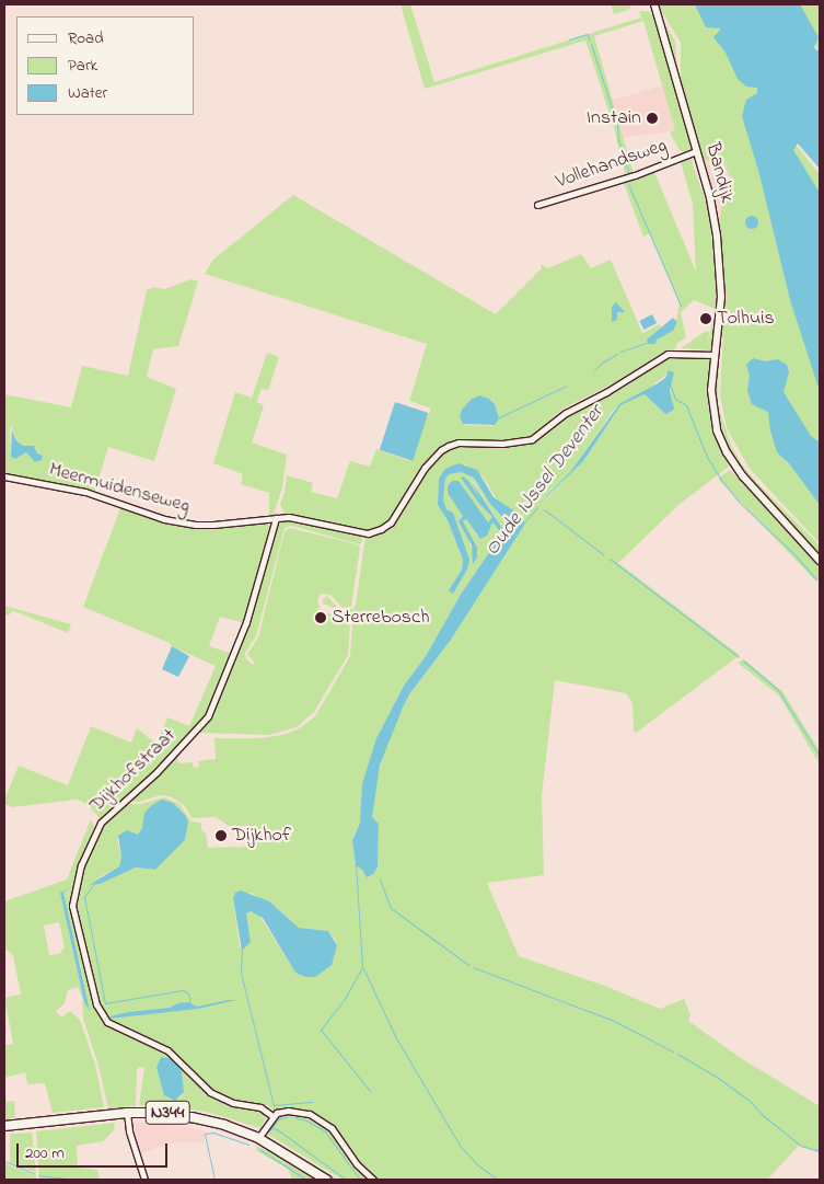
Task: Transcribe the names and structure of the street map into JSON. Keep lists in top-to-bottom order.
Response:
{
  "streets": {
    "main road": ["N344"],
    "street": [
      "Vollehandsweg",
      "Bandijk",
      "Meermuidenseweg",
      "Dijkhofstraat"
    ]
  },
  "crossings": [
    ["Vollehandsweg", "Bandijk"],
    ["Bandijk", "Meermuidenseweg"],
    ["Meermuidenseweg", "Dijkhofstraat"]
  ],
  "water": ["Oude IJssel Deventer"],
  "places": [
    "Instain",
    "Tolhuis",
    "Sterrebosch",
    "Dijkhof"
  ],
  "legend": ["Road", "Park", "Water"],
  "scale_bar": "200 m"
}
